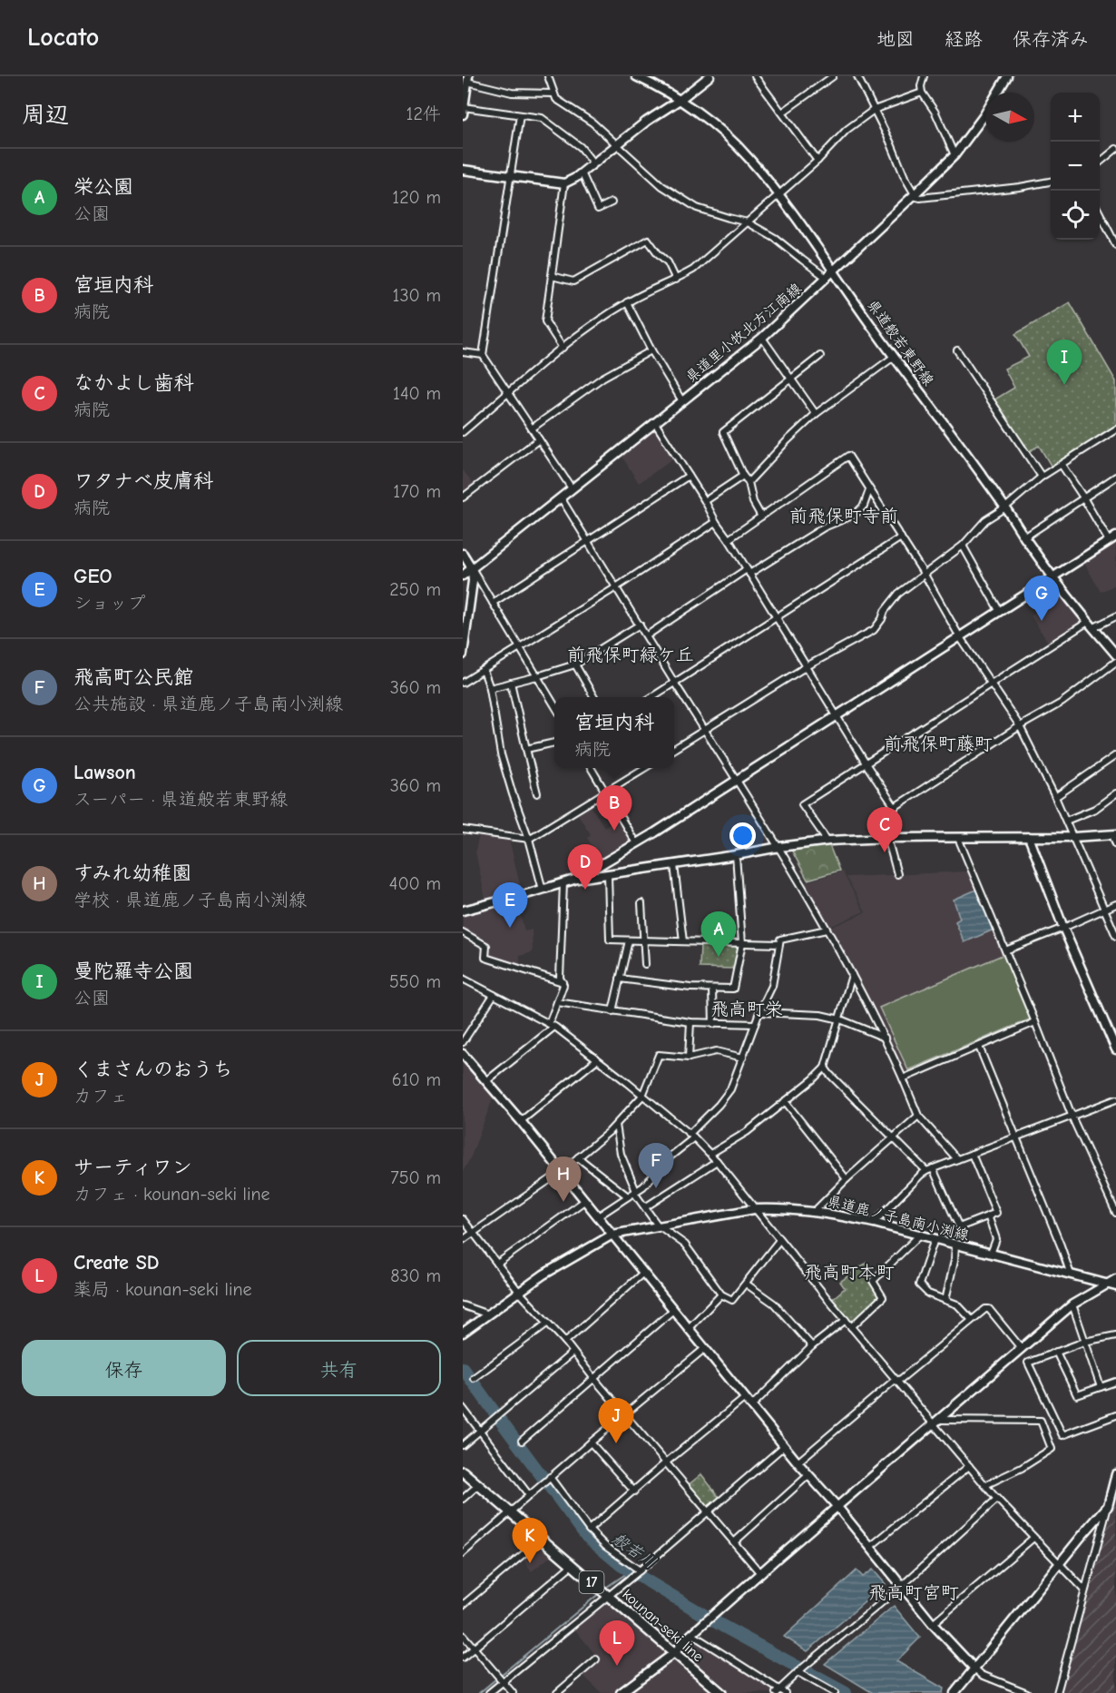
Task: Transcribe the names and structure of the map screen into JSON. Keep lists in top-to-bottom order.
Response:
{
  "streets": {
    "main road": ["17", "kounan-seki line"],
    "street": ["県道里小牧北方江南線", "県道般若東野線", "県道鹿ノ子島南小渕線"]
  },
  "crossings": [
    ["県道里小牧北方江南線", "県道般若東野線"]
  ],
  "districts": [
    "前飛保町寺前",
    "前飛保町緑ケ丘",
    "前飛保町藤町",
    "飛高町栄",
    "飛高町本町",
    "飛高町宮町"
  ],
  "water": ["般若川"],
  "north": "right",
  "page": {
    "header": "Locato",
    "nav": ["地図", "経路", "保存済み"],
    "heading": ["周辺", "12件"],
    "map_buttons": ["+", "−"],
    "list": [
      {
        "mark": "A",
        "name": "栄公園",
        "note": "公園",
        "value": "120 m"
      },
      {
        "mark": "B",
        "name": "宮垣内科",
        "note": "病院",
        "value": "130 m"
      },
      {
        "mark": "C",
        "name": "なかよし歯科",
        "note": "病院",
        "value": "140 m"
      },
      {
        "mark": "D",
        "name": "ワタナベ皮膚科",
        "note": "病院",
        "value": "170 m"
      },
      {
        "mark": "E",
        "name": "GEO",
        "note": "ショップ",
        "value": "250 m"
      },
      {
        "mark": "F",
        "name": "飛高町公民館",
        "note": "公共施設 · 県道鹿ノ子島南小渕線",
        "value": "360 m"
      },
      {
        "mark": "G",
        "name": "Lawson",
        "note": "スーパー · 県道般若東野線",
        "value": "360 m"
      },
      {
        "mark": "H",
        "name": "すみれ幼稚園",
        "note": "学校 · 県道鹿ノ子島南小渕線",
        "value": "400 m"
      },
      {
        "mark": "I",
        "name": "曼陀羅寺公園",
        "note": "公園",
        "value": "550 m"
      },
      {
        "mark": "J",
        "name": "くまさんのおうち",
        "note": "カフェ",
        "value": "610 m"
      },
      {
        "mark": "K",
        "name": "サーティワン",
        "note": "カフェ · kounan-seki line",
        "value": "750 m"
      },
      {
        "mark": "L",
        "name": "Create SD",
        "note": "薬局 · kounan-seki line",
        "value": "830 m"
      }
    ],
    "pins": [
      "I",
      "G",
      "B",
      "C",
      "D",
      "E",
      "A",
      "F",
      "H",
      "J",
      "K",
      "L"
    ],
    "popup": ["宮垣内科", "病院"],
    "buttons": ["保存", "共有"]
  }
}
